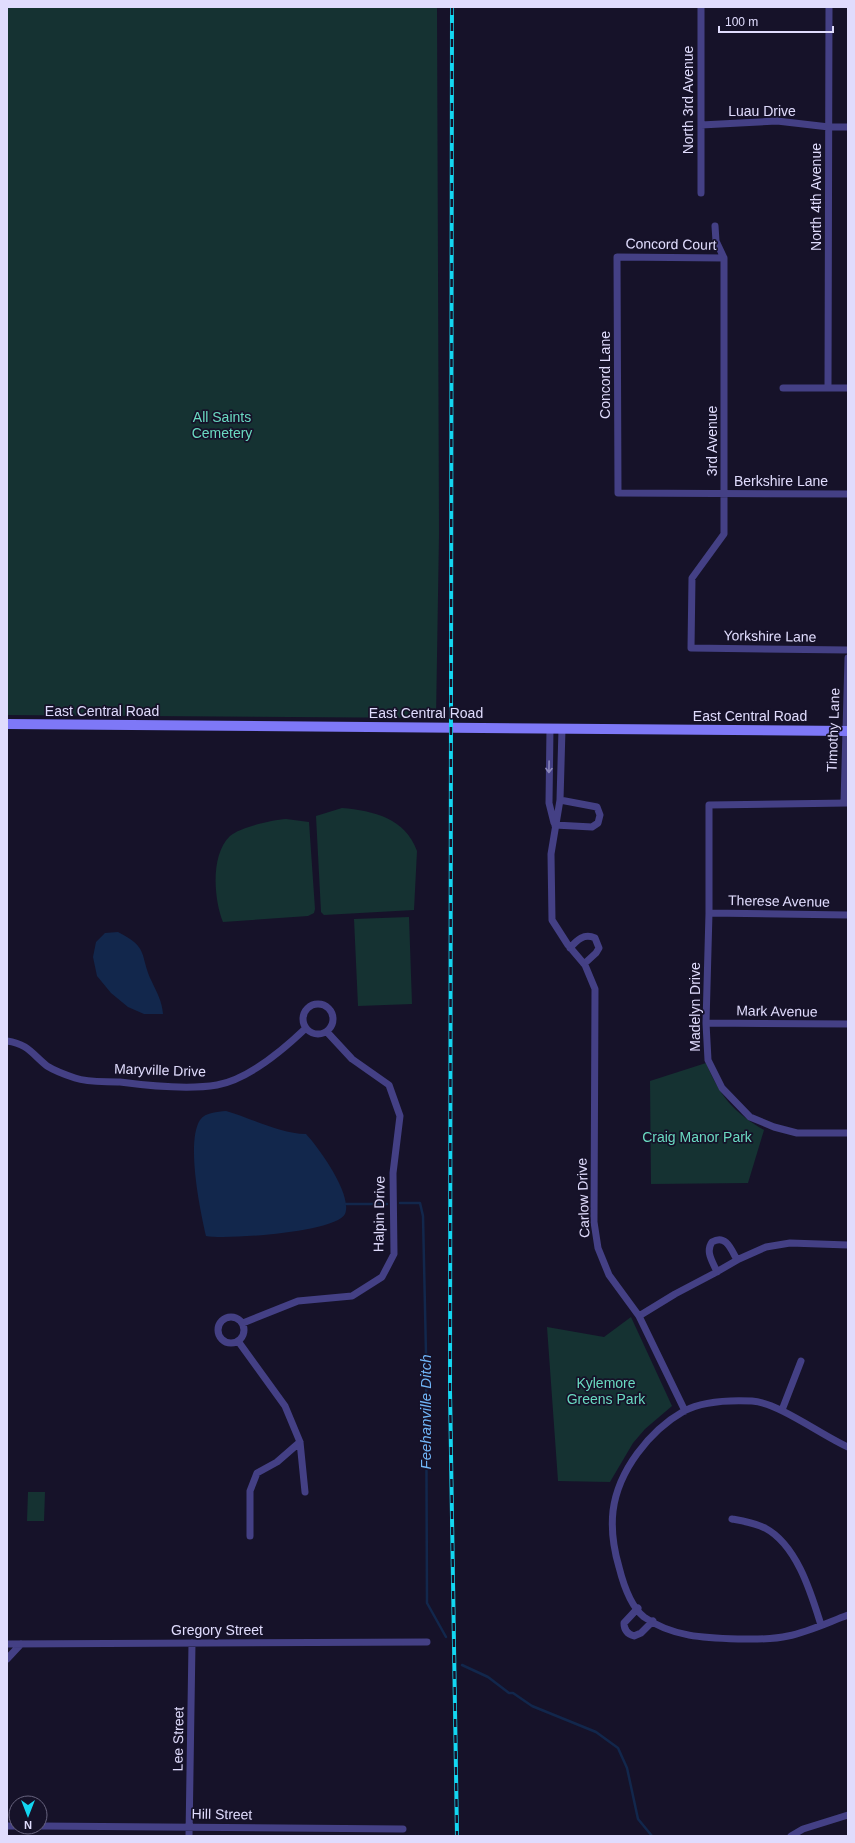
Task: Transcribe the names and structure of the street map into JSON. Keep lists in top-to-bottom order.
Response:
{
  "streets": {
    "main road": ["East Central Road"],
    "street": [
      "North 3rd Avenue",
      "Luau Drive",
      "North 4th Avenue",
      "Concord Court",
      "Concord Lane",
      "3rd Avenue",
      "Berkshire Lane",
      "Yorkshire Lane",
      "Timothy Lane",
      "Therese Avenue",
      "Madelyn Drive",
      "Mark Avenue",
      "Maryville Drive",
      "Carlow Drive",
      "Halpin Drive",
      "Gregory Street",
      "Lee Street",
      "Hill Street"
    ]
  },
  "crossings": [
    ["North 3rd Avenue", "Luau Drive"],
    ["Luau Drive", "North 4th Avenue"],
    ["Concord Court", "Concord Lane"],
    ["Concord Court", "3rd Avenue"],
    ["Concord Lane", "Berkshire Lane"],
    ["3rd Avenue", "Berkshire Lane"],
    ["3rd Avenue", "Yorkshire Lane"],
    ["East Central Road", "Timothy Lane"],
    ["East Central Road", "Carlow Drive"],
    ["Timothy Lane", "Madelyn Drive"],
    ["Therese Avenue", "Madelyn Drive"],
    ["Madelyn Drive", "Mark Avenue"],
    ["Maryville Drive", "Halpin Drive"],
    ["Gregory Street", "Lee Street"],
    ["Lee Street", "Hill Street"]
  ],
  "water": ["Feehanville Ditch"],
  "parks": ["All Saints Cemetery", "Craig Manor Park", "Kylemore Greens Park"],
  "scale_bar": "100 m",
  "north": "bottom"
}
